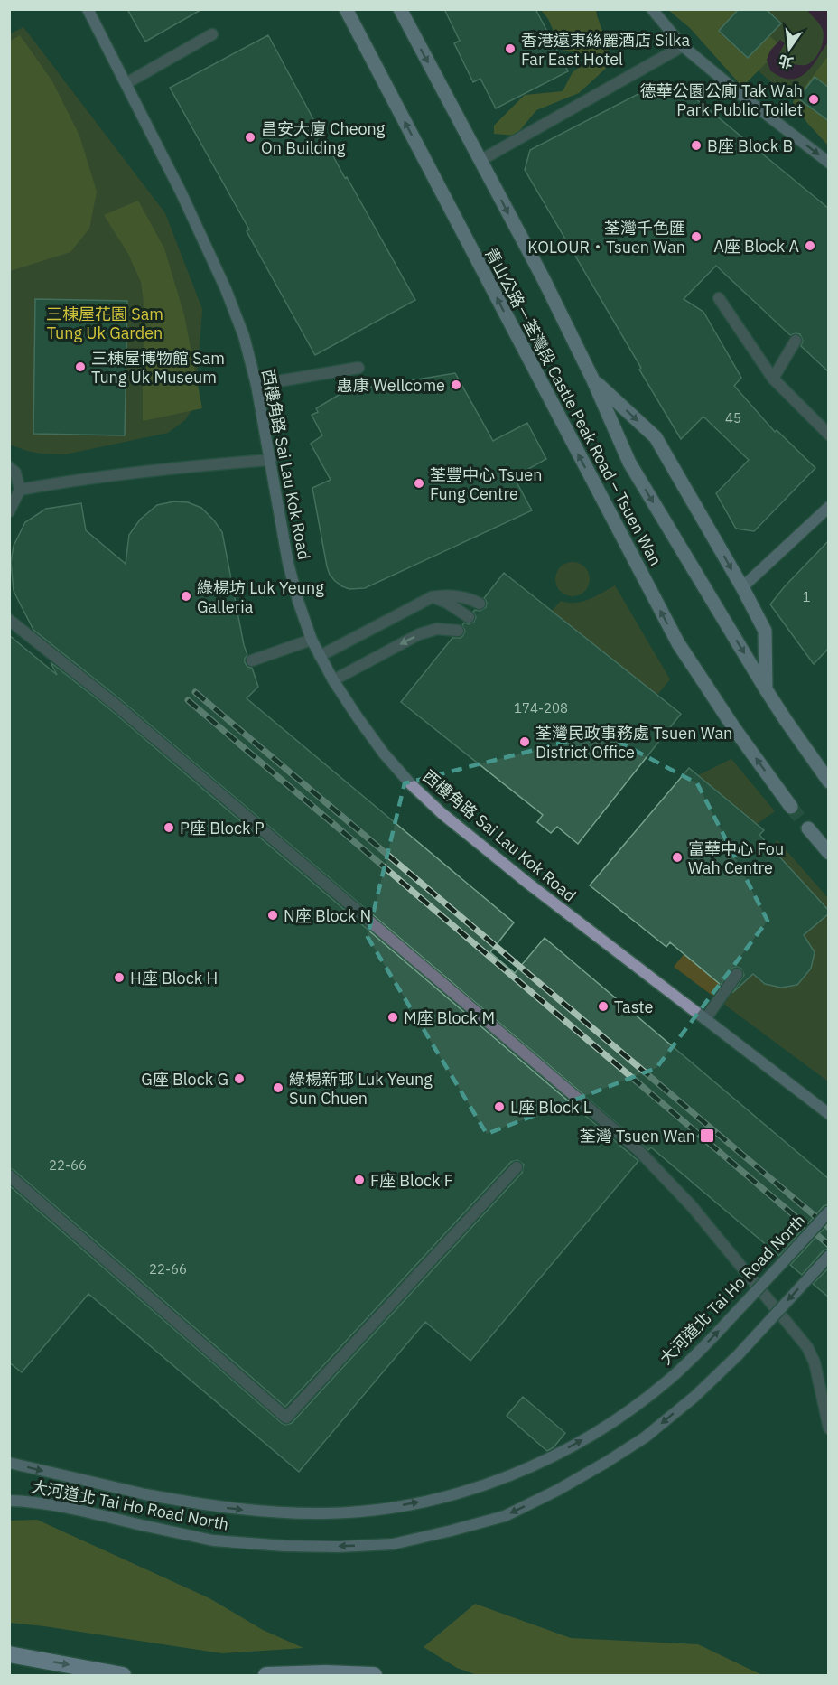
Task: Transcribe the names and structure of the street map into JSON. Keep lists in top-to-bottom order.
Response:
{
  "streets": {
    "main road": ["青山公路－荃灣段 Castle Peak Road – Tsuen Wan", "西樓角路 Sai Lau Kok Road", "大河道北 Tai Ho Road North"]
  },
  "parks": ["三棟屋花園 Sam Tung Uk Garden"],
  "places": {
    "other": [
      "香港遠東絲麗酒店 Silka Far East Hotel",
      "德華公園公廁 Tak Wah Park Public Toilet",
      "昌安大廈 Cheong On Building",
      "B座 Block B",
      "荃灣千色匯 KOLOUR‧Tsuen Wan",
      "A座 Block A",
      "三棟屋博物館 Sam Tung Uk Museum",
      "惠康 Wellcome",
      "荃豐中心 Tsuen Fung Centre",
      "綠楊坊 Luk Yeung Galleria",
      "荃灣民政事務處 Tsuen Wan District Office",
      "P座 Block P",
      "富華中心 Fou Wah Centre",
      "N座 Block N",
      "H座 Block H",
      "Taste",
      "M座 Block M",
      "G座 Block G",
      "綠楊新邨 Luk Yeung Sun Chuen",
      "L座 Block L",
      "F座 Block F"
    ],
    "transit": ["荃灣 Tsuen Wan"]
  },
  "house_numbers": [
    "45",
    "1",
    "174-208",
    "22-66",
    "22-66"
  ],
  "north": "bottom"
}
